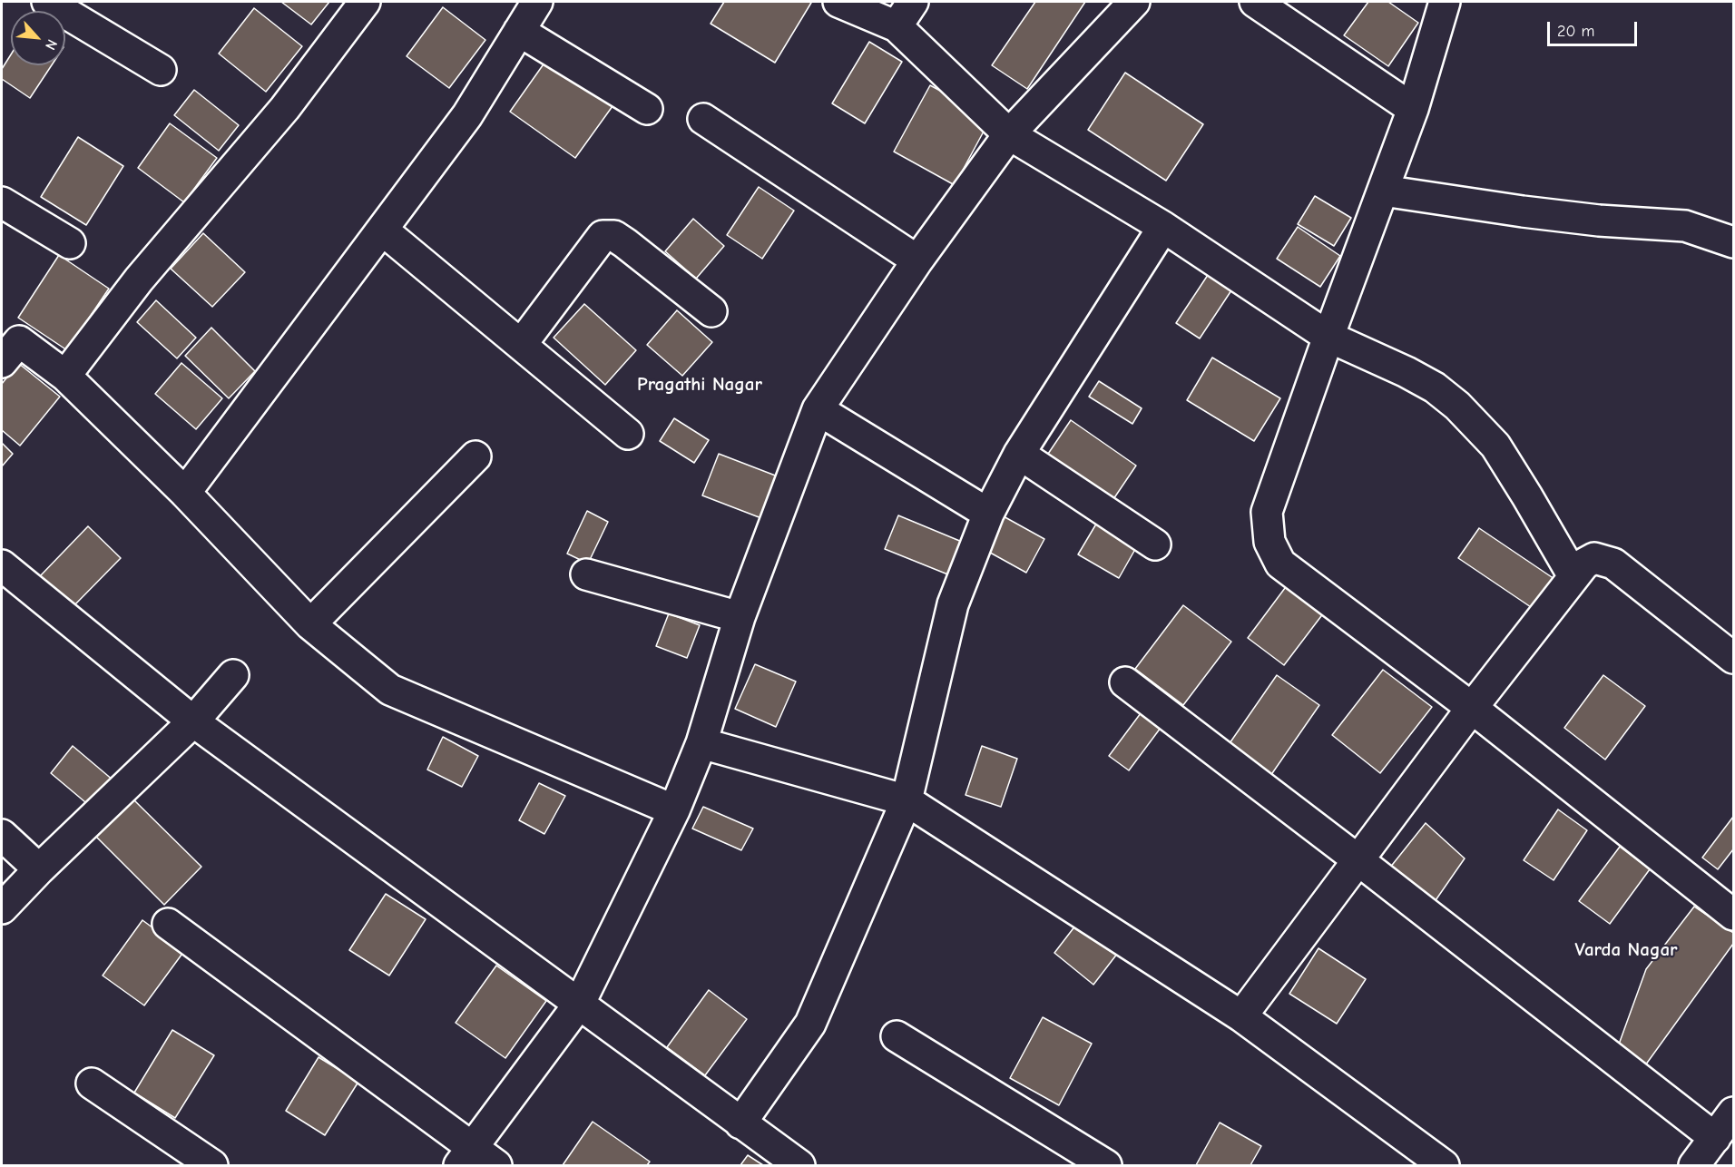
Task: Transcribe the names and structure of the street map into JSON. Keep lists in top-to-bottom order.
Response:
{
  "districts": ["Pragathi Nagar", "Varda Nagar"],
  "scale_bar": "20 m",
  "north": "bottom right"
}
